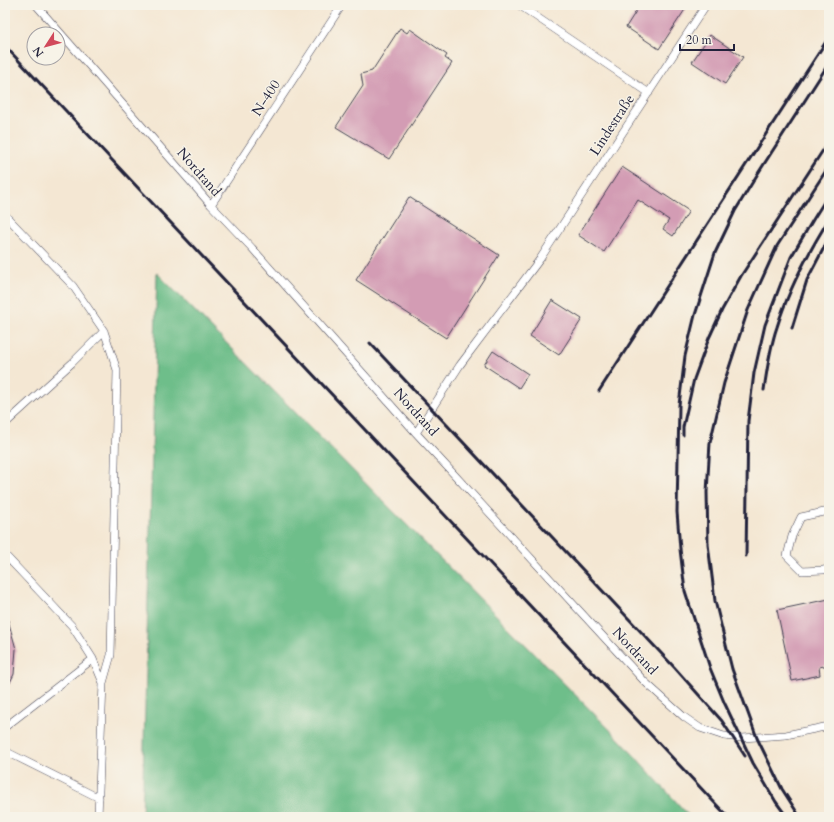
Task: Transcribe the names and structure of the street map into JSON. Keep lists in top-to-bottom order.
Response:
{
  "streets": {
    "lane": ["N-400", "Lindestraße", "Nordrand"]
  },
  "crossings": [
    ["N-400", "Nordrand"],
    ["Lindestraße", "Nordrand"]
  ],
  "scale_bar": "20 m",
  "north": "bottom left"
}
